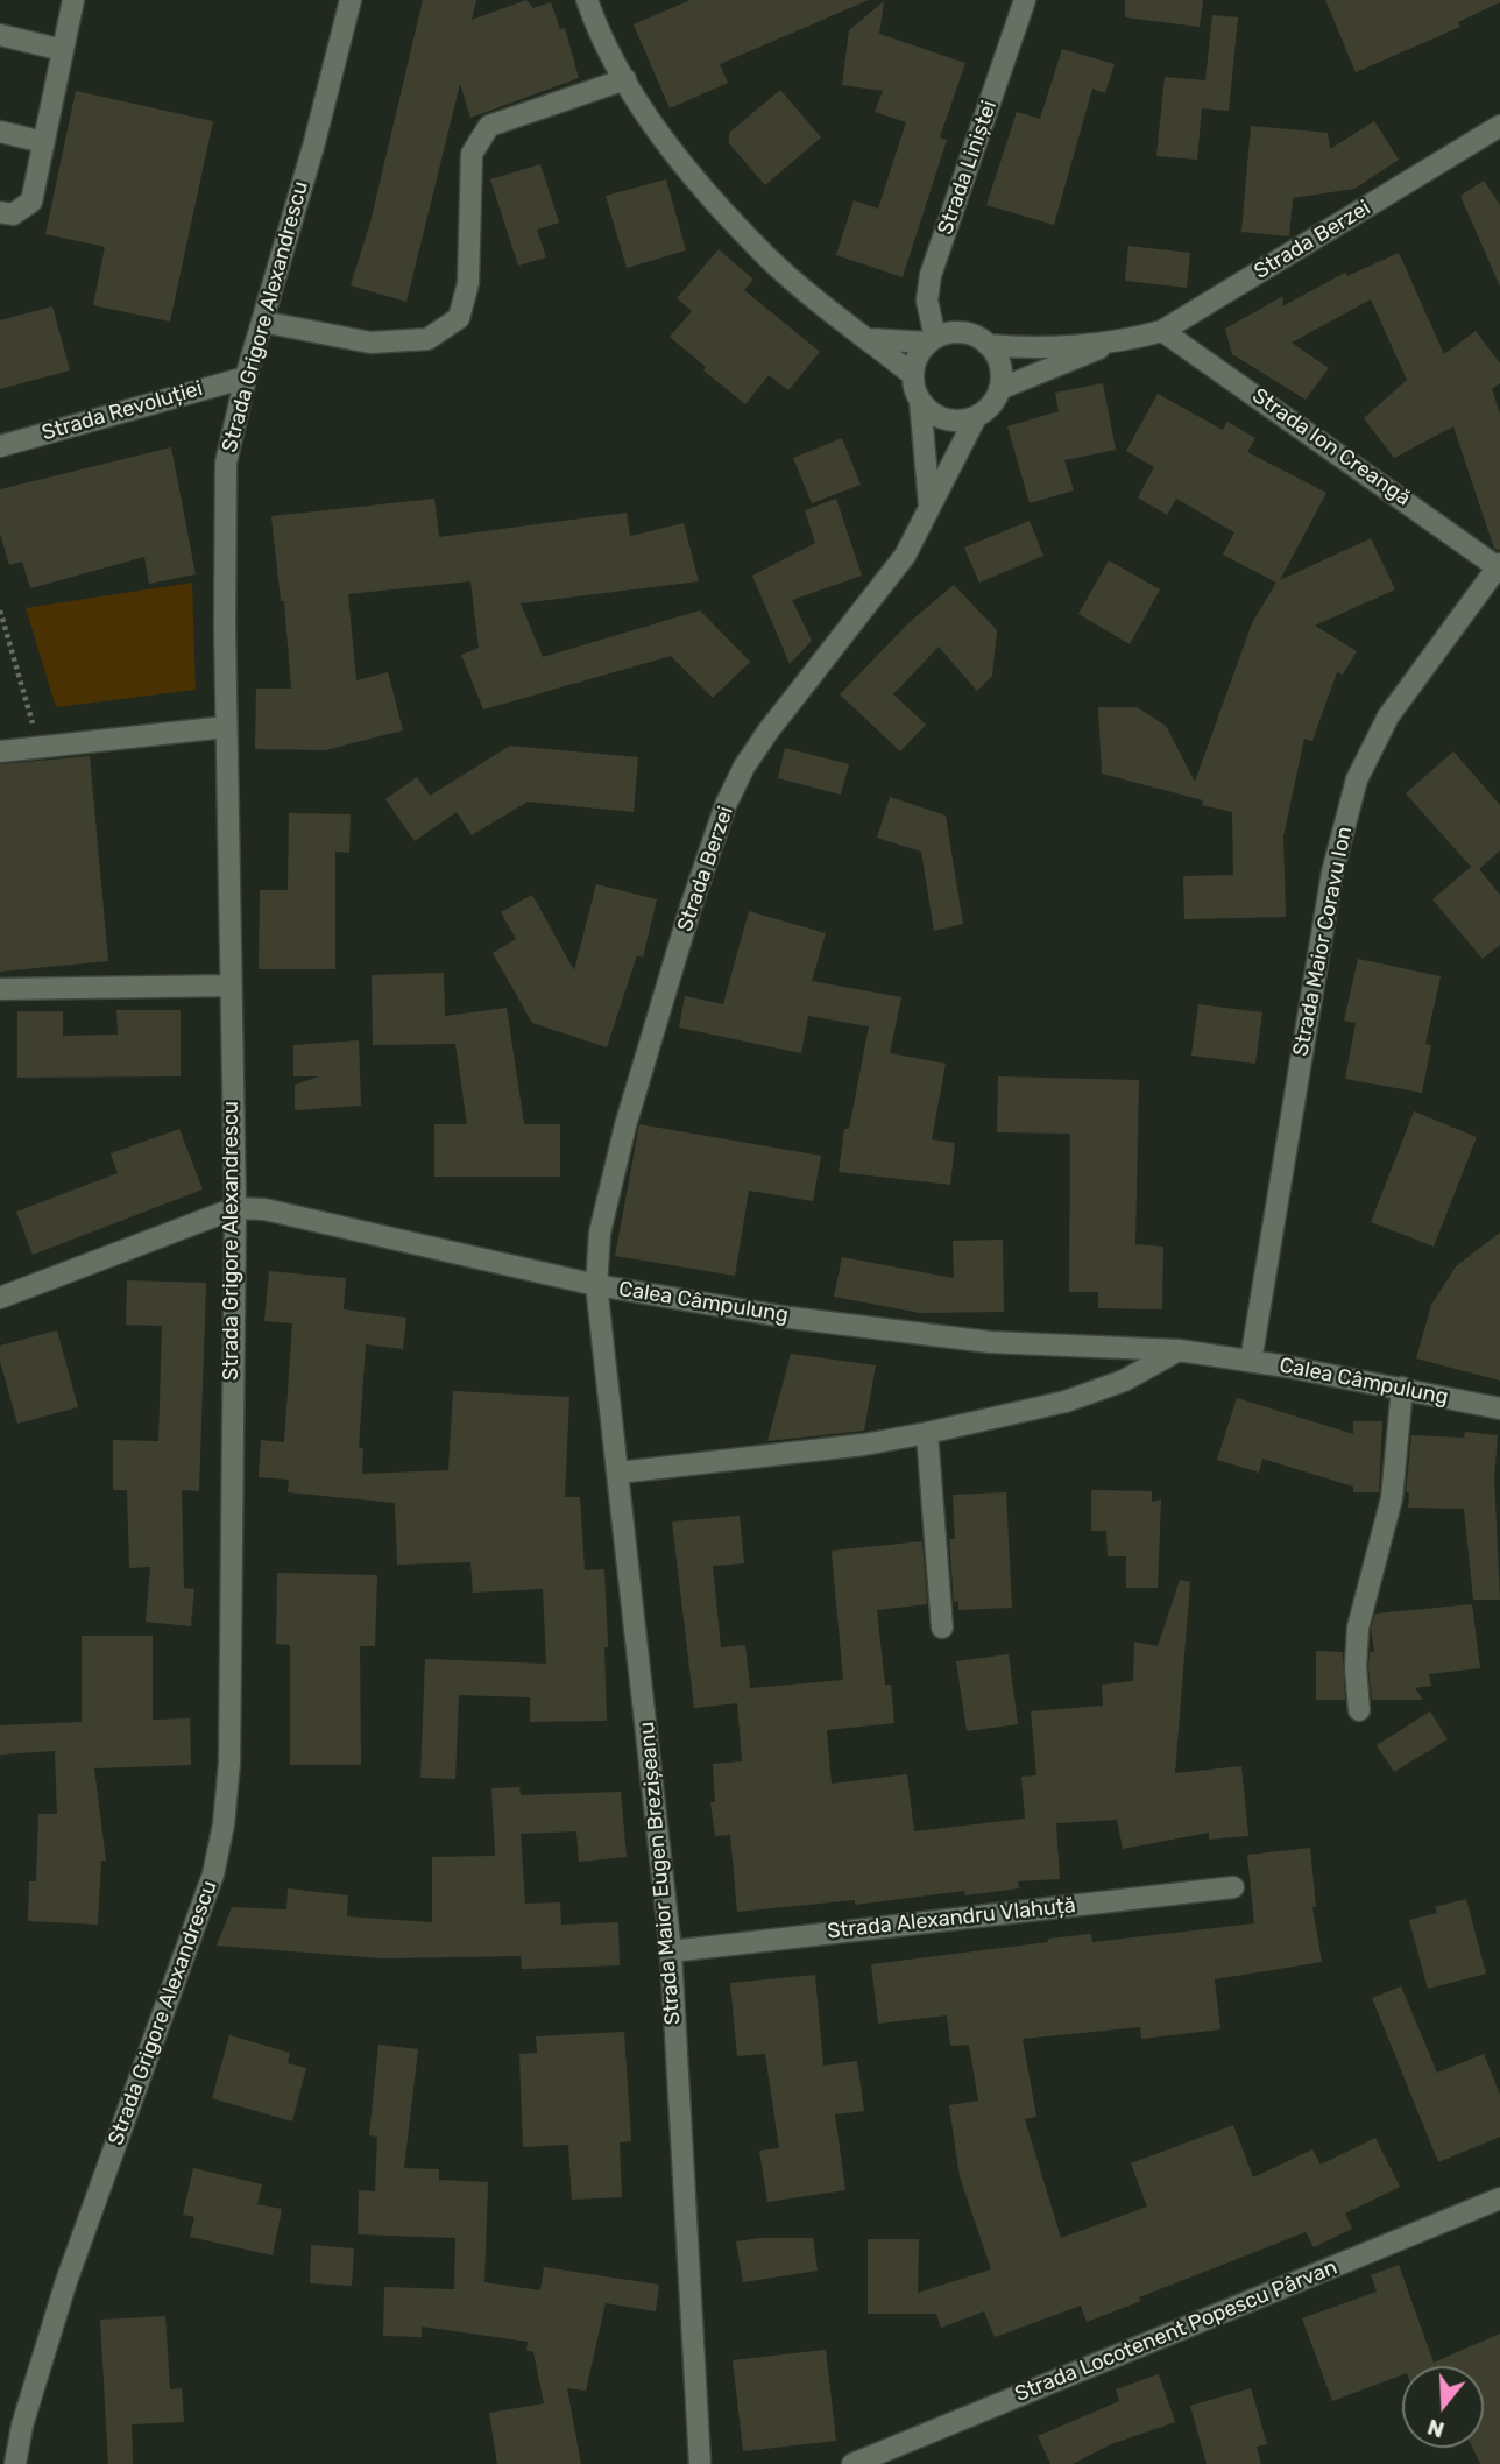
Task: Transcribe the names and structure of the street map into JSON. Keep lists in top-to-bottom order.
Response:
{
  "streets": {
    "street": [
      "Strada Liniștei",
      "Strada Berzei",
      "Strada Grigore Alexandrescu",
      "Strada Revoluției",
      "Strada Ion Creangă",
      "Strada Maior Coravu Ion",
      "Calea Câmpulung",
      "Strada Maior Eugen Brezișeanu",
      "Strada Alexandru Vlahuță",
      "Strada Locotenent Popescu Pârvan"
    ]
  },
  "crossings": [
    ["Strada Liniștei", "Strada Berzei"],
    ["Strada Berzei", "Strada Ion Creangă"],
    ["Strada Berzei", "Calea Câmpulung"],
    ["Strada Berzei", "Strada Maior Eugen Brezișeanu"],
    ["Strada Grigore Alexandrescu", "Strada Revoluției"],
    ["Strada Grigore Alexandrescu", "Calea Câmpulung"],
    ["Strada Ion Creangă", "Strada Maior Coravu Ion"],
    ["Strada Maior Coravu Ion", "Calea Câmpulung"],
    ["Calea Câmpulung", "Strada Maior Eugen Brezișeanu"],
    ["Strada Maior Eugen Brezișeanu", "Strada Alexandru Vlahuță"]
  ],
  "north": "bottom"
}
